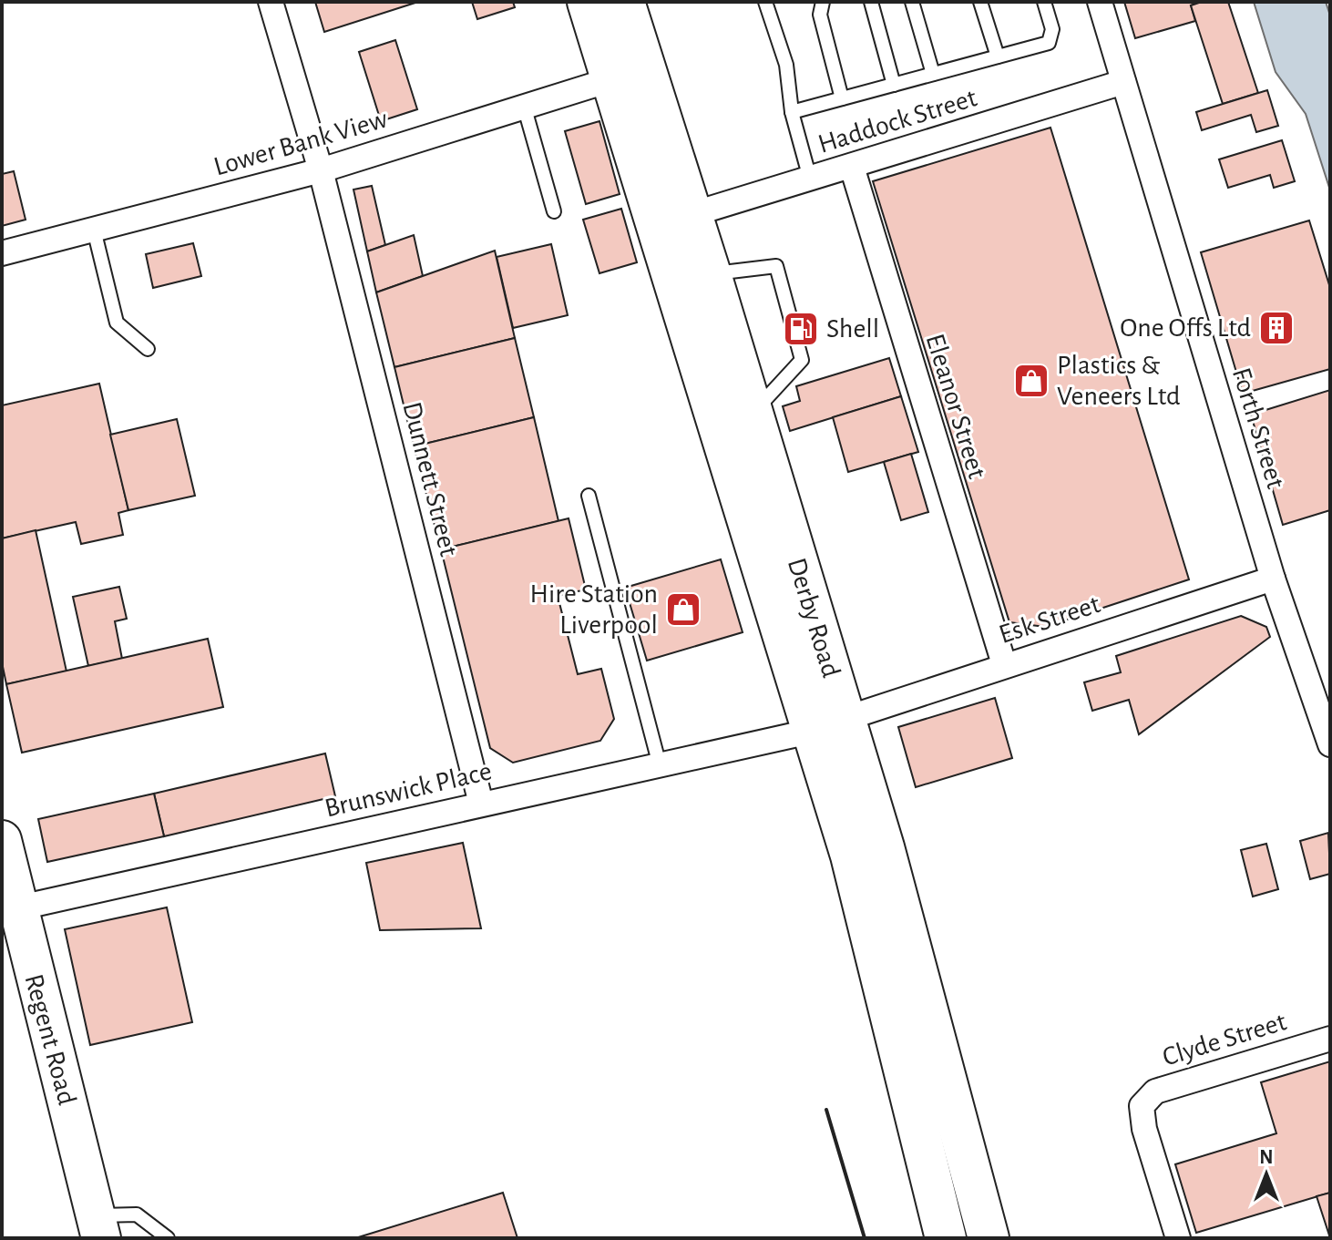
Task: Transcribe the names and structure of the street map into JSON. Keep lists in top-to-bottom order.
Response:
{
  "streets": {
    "highway": ["Derby Road"],
    "main road": ["Regent Road"],
    "street": [
      "Haddock Street",
      "Lower Bank View",
      "Eleanor Street",
      "Forth Street",
      "Dunnett Street",
      "Esk Street",
      "Brunswick Place",
      "Clyde Street"
    ]
  },
  "crossings": [
    ["Haddock Street", "Eleanor Street"],
    ["Haddock Street", "Forth Street"],
    ["Haddock Street", "Derby Road"],
    ["Lower Bank View", "Dunnett Street"],
    ["Lower Bank View", "Derby Road"],
    ["Eleanor Street", "Esk Street"],
    ["Forth Street", "Esk Street"],
    ["Dunnett Street", "Brunswick Place"],
    ["Derby Road", "Esk Street"],
    ["Derby Road", "Brunswick Place"],
    ["Esk Street", "Brunswick Place"],
    ["Brunswick Place", "Regent Road"]
  ],
  "places": {
    "building": ["One Offs Ltd"],
    "fuel station": ["Shell"],
    "shop": ["Plastics & Veneers Ltd", "Hire Station Liverpool"]
  },
  "north": "top"
}
